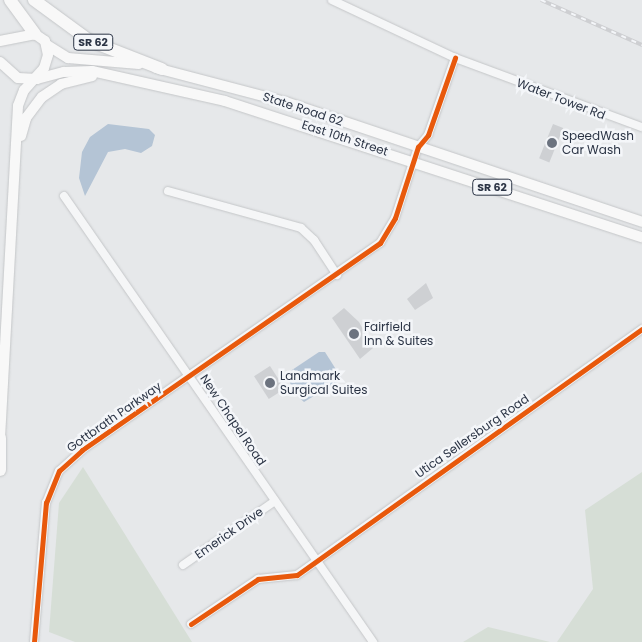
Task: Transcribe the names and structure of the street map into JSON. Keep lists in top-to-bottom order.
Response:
{
  "streets": {
    "highway": ["SR 62"],
    "main road": ["State Road 62", "East 10th Street"],
    "street": [
      "Water Tower Rd",
      "Gottbrath Parkway",
      "New Chapel Road",
      "Utica Sellersburg Road",
      "Emerick Drive"
    ]
  },
  "crossings": [
    ["SR 62", "State Road 62"],
    ["Water Tower Rd", "Gottbrath Parkway"],
    ["State Road 62", "Gottbrath Parkway"],
    ["East 10th Street", "Gottbrath Parkway"],
    ["Gottbrath Parkway", "New Chapel Road"],
    ["New Chapel Road", "Utica Sellersburg Road"],
    ["New Chapel Road", "Emerick Drive"]
  ],
  "places": ["SpeedWash Car Wash", "Fairfield Inn & Suites", "Landmark Surgical Suites"]
}
